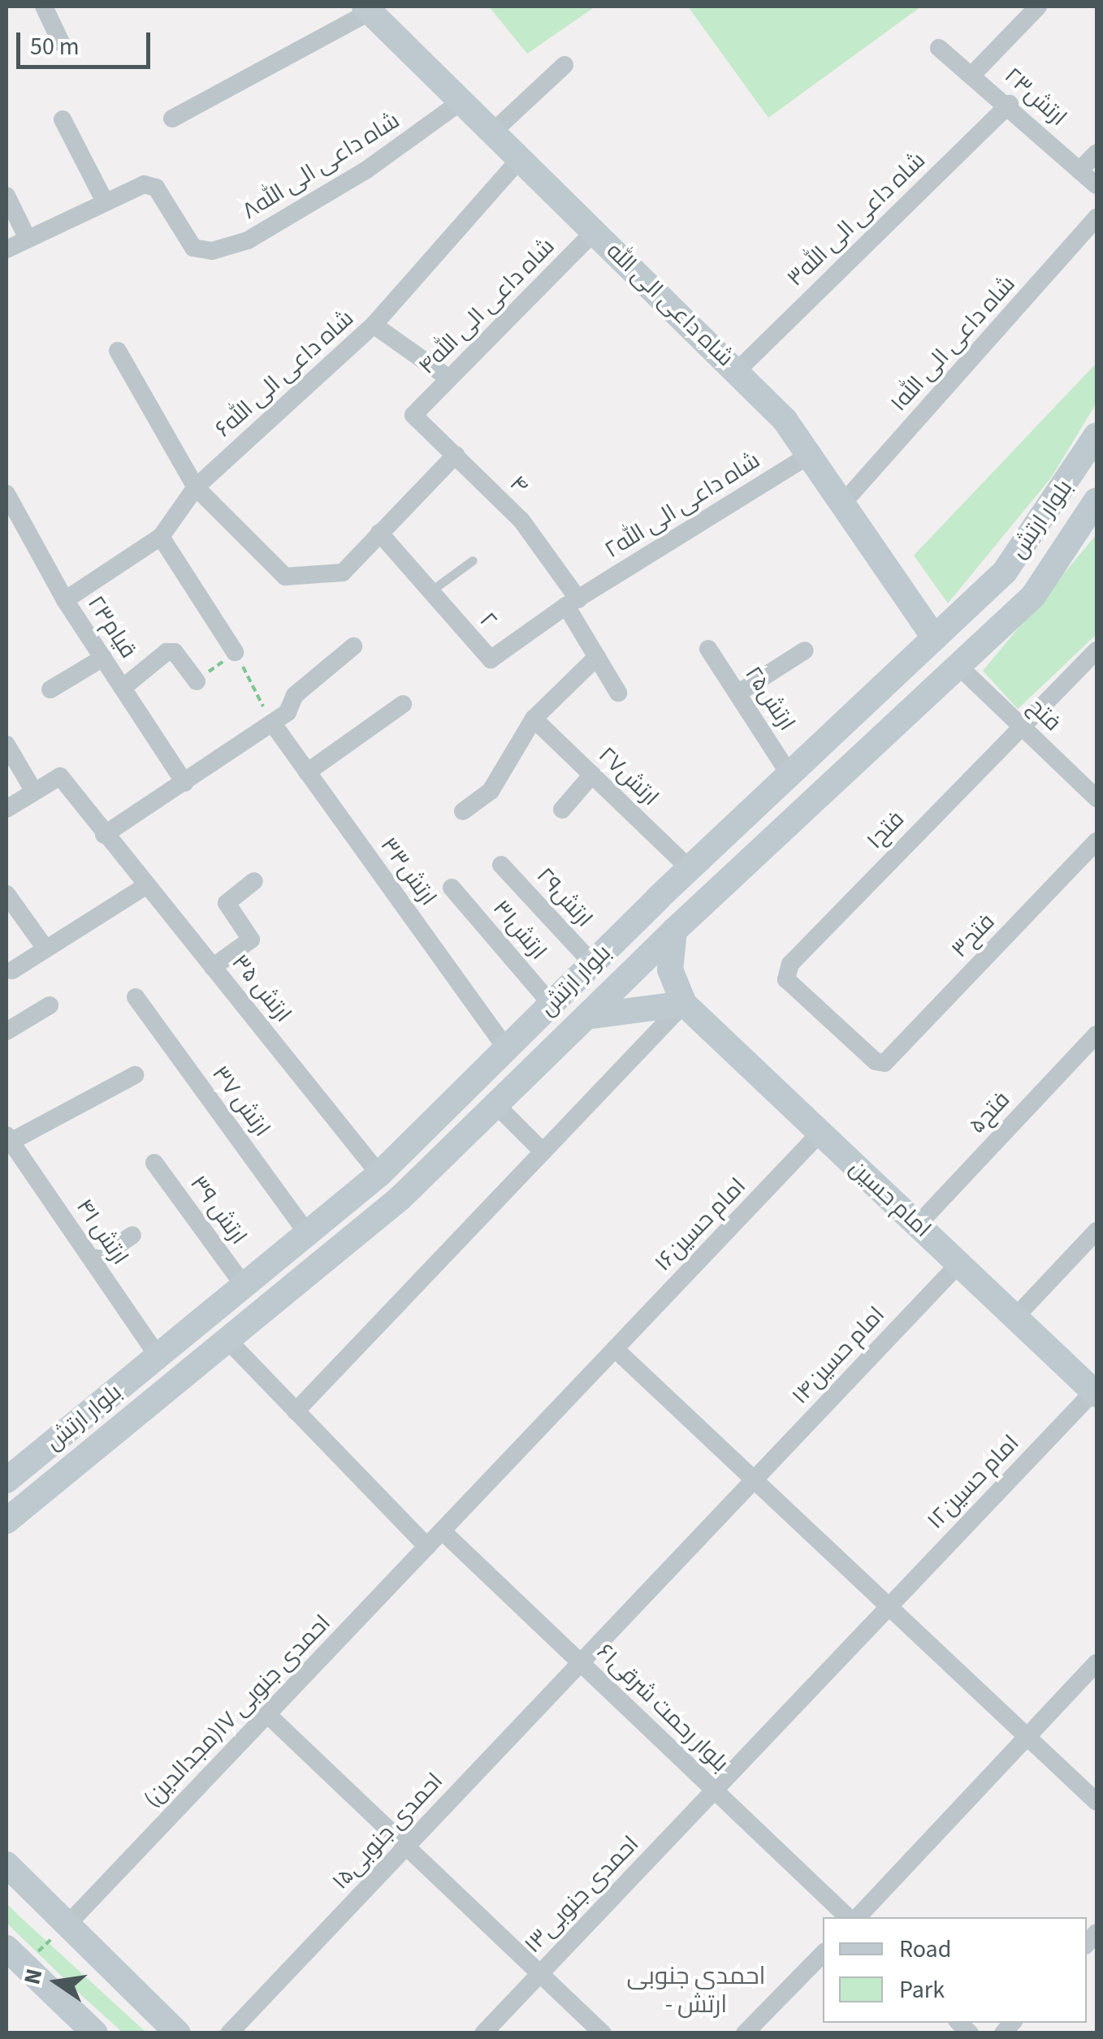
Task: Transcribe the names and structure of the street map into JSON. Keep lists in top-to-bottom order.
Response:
{
  "streets": {
    "main road": ["شاه داعی الی الله", "بلوار ارتش", "امام حسین"],
    "street": [
      "ارتش۲۳",
      "شاه داعی الی الله۸",
      "شاه داعی الی الله۳",
      "شاه داعی الی الله۴",
      "شاه داعی الی الله۱",
      "شاه داعی الی الله۶",
      "۴",
      "شاه داعی الی الله۲",
      "۲",
      "قیام۲۳",
      "ارتش۲۵",
      "فتح",
      "ارتش۲۷",
      "۱فتح",
      "ارتش۳۳",
      "ارتش۲۹",
      "ارتش۳۱",
      "۳فتح",
      "ارتش ۳۵",
      "ارتش ۳۷",
      "۵فتح",
      "ارتش ۳۹",
      "امام حسین۱۶",
      "ارتش ۴۱",
      "امام حسین۱۴",
      "امام حسین۱۲",
      "بلوار رحمت شرقی۶۱",
      "احمدی جنوبی ۱۷(مجدالدین)",
      "احمدی جنوبی۱۵",
      "احمدی جنوبی۱۳"
    ]
  },
  "crossings": [
    ["ارتش۲۳", "شاه داعی الی الله۳"],
    ["شاه داعی الی الله۸", "شاه داعی الی الله"],
    ["شاه داعی الی الله۳", "شاه داعی الی الله"],
    ["شاه داعی الی الله", "شاه داعی الی الله۴"],
    ["شاه داعی الی الله", "شاه داعی الی الله۱"],
    ["شاه داعی الی الله", "شاه داعی الی الله۶"],
    ["شاه داعی الی الله", "شاه داعی الی الله۲"],
    ["شاه داعی الی الله", "بلوار ارتش"],
    ["شاه داعی الی الله۴", "۴"],
    ["شاه داعی الی الله۶", "قیام۲۳"],
    ["۴", "شاه داعی الی الله۲"],
    ["۴", "۲"],
    ["شاه داعی الی الله۲", "۲"],
    ["بلوار ارتش", "ارتش۲۵"],
    ["بلوار ارتش", "فتح"],
    ["بلوار ارتش", "ارتش۲۷"],
    ["بلوار ارتش", "ارتش۳۳"],
    ["بلوار ارتش", "ارتش۲۹"],
    ["بلوار ارتش", "ارتش۳۱"],
    ["بلوار ارتش", "ارتش ۳۵"],
    ["بلوار ارتش", "ارتش ۳۷"],
    ["بلوار ارتش", "ارتش ۳۹"],
    ["بلوار ارتش", "ارتش ۴۱"],
    ["فتح", "۱فتح"],
    ["۱فتح", "۳فتح"],
    ["۵فتح", "امام حسین"],
    ["امام حسین", "امام حسین۱۶"],
    ["امام حسین", "امام حسین۱۴"],
    ["امام حسین", "امام حسین۱۲"],
    ["امام حسین۱۶", "بلوار رحمت شرقی۶۱"],
    ["امام حسین۱۶", "احمدی جنوبی ۱۷(مجدالدین)"],
    ["امام حسین۱۴", "بلوار رحمت شرقی۶۱"],
    ["امام حسین۱۴", "احمدی جنوبی۱۵"],
    ["امام حسین۱۲", "بلوار رحمت شرقی۶۱"],
    ["امام حسین۱۲", "احمدی جنوبی۱۳"],
    ["بلوار رحمت شرقی۶۱", "احمدی جنوبی ۱۷(مجدالدین)"],
    ["بلوار رحمت شرقی۶۱", "احمدی جنوبی۱۵"],
    ["بلوار رحمت شرقی۶۱", "احمدی جنوبی۱۳"]
  ],
  "districts": ["احمدی جنوبی - ارتش"],
  "legend": ["Road", "Park"],
  "scale_bar": "50 m",
  "north": "left"
}
